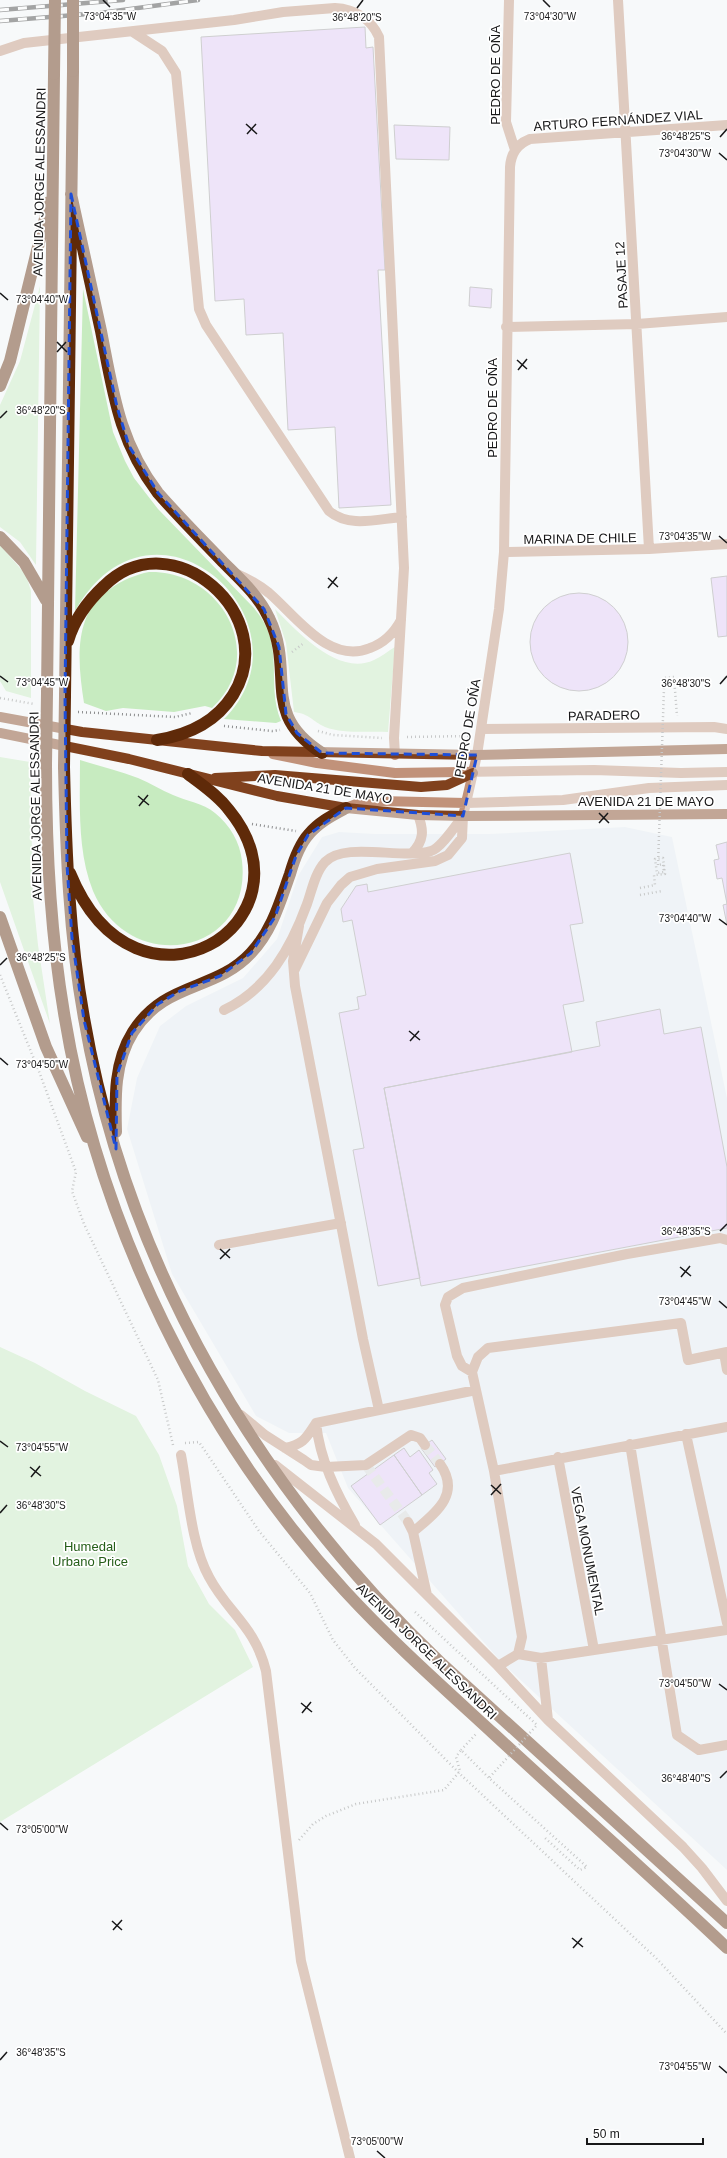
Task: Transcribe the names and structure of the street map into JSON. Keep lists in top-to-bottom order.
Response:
{
  "streets": {
    "highway": ["AVENIDA JORGE ALESSANDRI"],
    "main road": ["AVENIDA 21 DE MAYO"],
    "street": [
      "PEDRO DE OÑA",
      "ARTURO FERNÁNDEZ VIAL",
      "PASAJE 12",
      "MARINA DE CHILE",
      "PARADERO",
      "VEGA MONUMENTAL"
    ]
  },
  "crossings": [
    ["PEDRO DE OÑA", "ARTURO FERNÁNDEZ VIAL"],
    ["PEDRO DE OÑA", "MARINA DE CHILE"],
    ["PEDRO DE OÑA", "PARADERO"],
    ["PEDRO DE OÑA", "AVENIDA 21 DE MAYO"],
    ["ARTURO FERNÁNDEZ VIAL", "PASAJE 12"],
    ["PASAJE 12", "MARINA DE CHILE"]
  ],
  "parks": ["Humedal Urbano Price"],
  "scale_bar": "50 m",
  "coordinates": [
    "73°04'35\"W",
    "73°04'30\"W",
    "36°48'20\"S",
    "36°48'25\"S",
    "73°04'40\"W",
    "73°04'45\"W",
    "36°48'30\"S",
    "73°04'50\"W",
    "36°48'35\"S",
    "73°04'55\"W",
    "36°48'40\"S",
    "73°05'00\"W"
  ]
}
